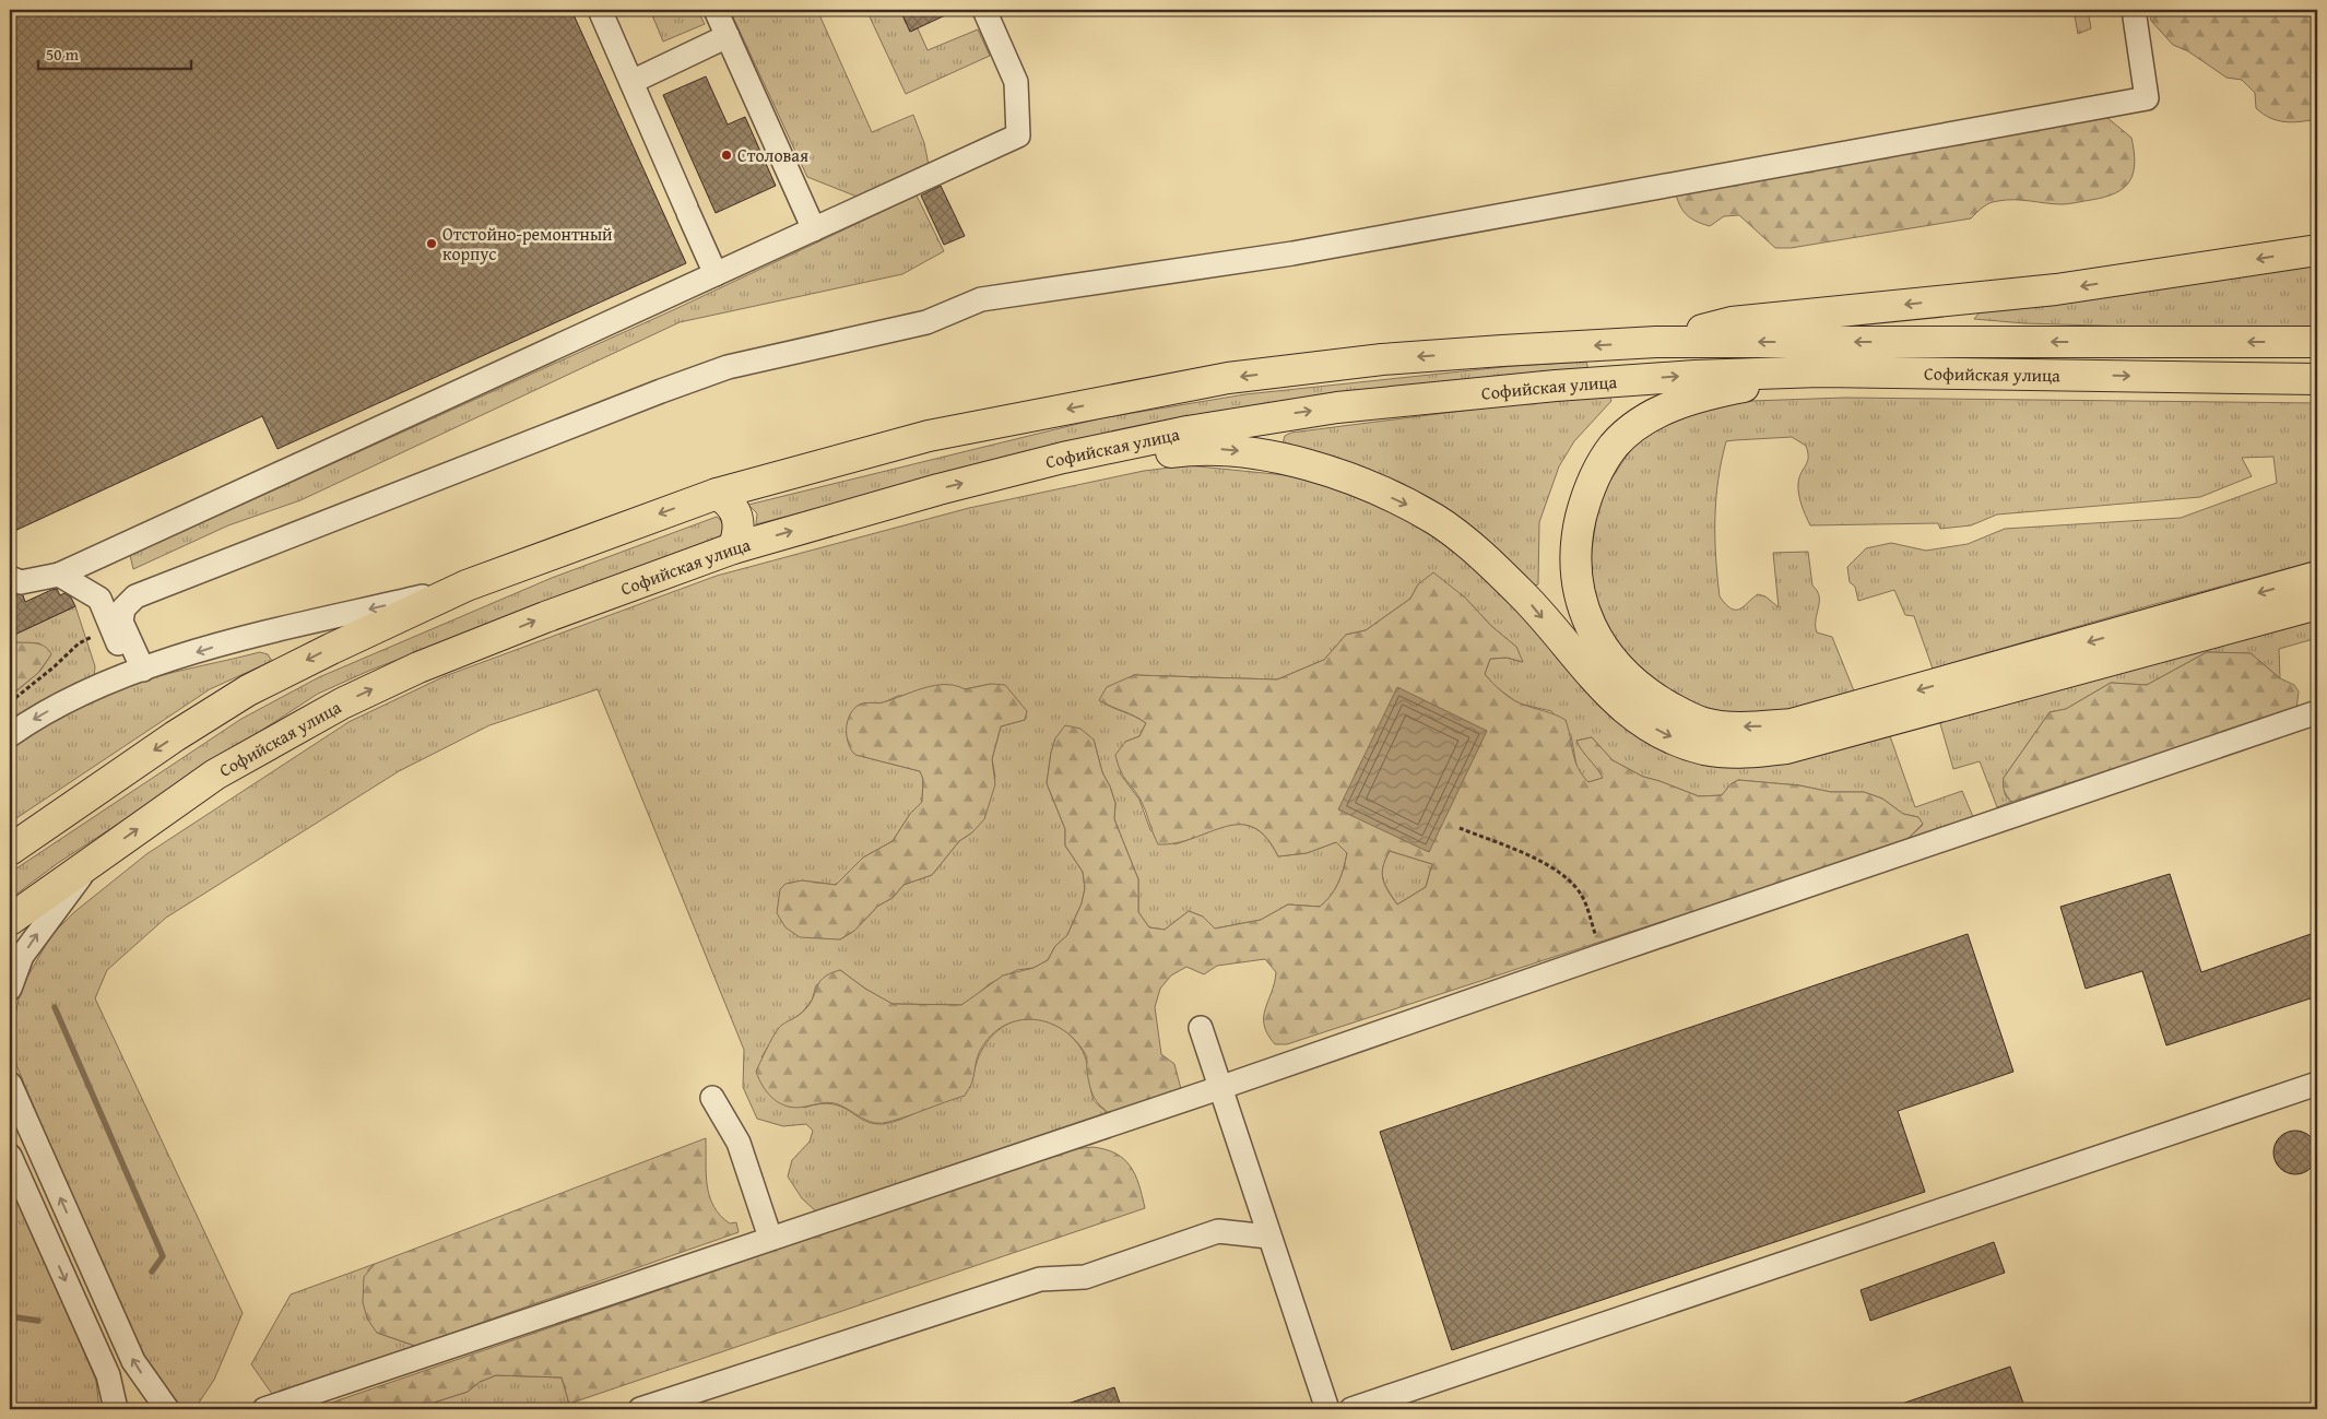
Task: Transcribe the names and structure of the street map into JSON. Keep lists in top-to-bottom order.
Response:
{
  "streets": {
    "main road": ["Софийская улица"]
  },
  "places": ["Столовая", "Отстойно-ремонтный корпус"],
  "scale_bar": "50 m"
}
